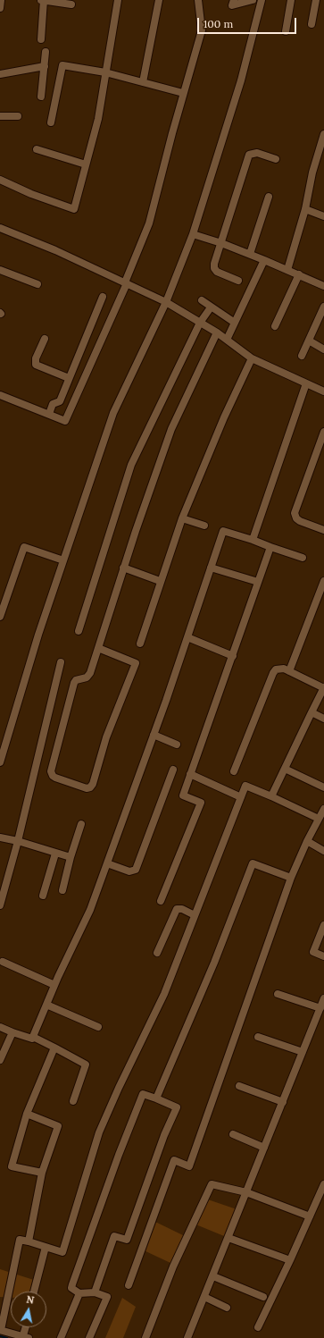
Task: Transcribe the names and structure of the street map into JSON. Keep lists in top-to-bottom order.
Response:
{
  "scale_bar": "100 m",
  "north": "top"
}
